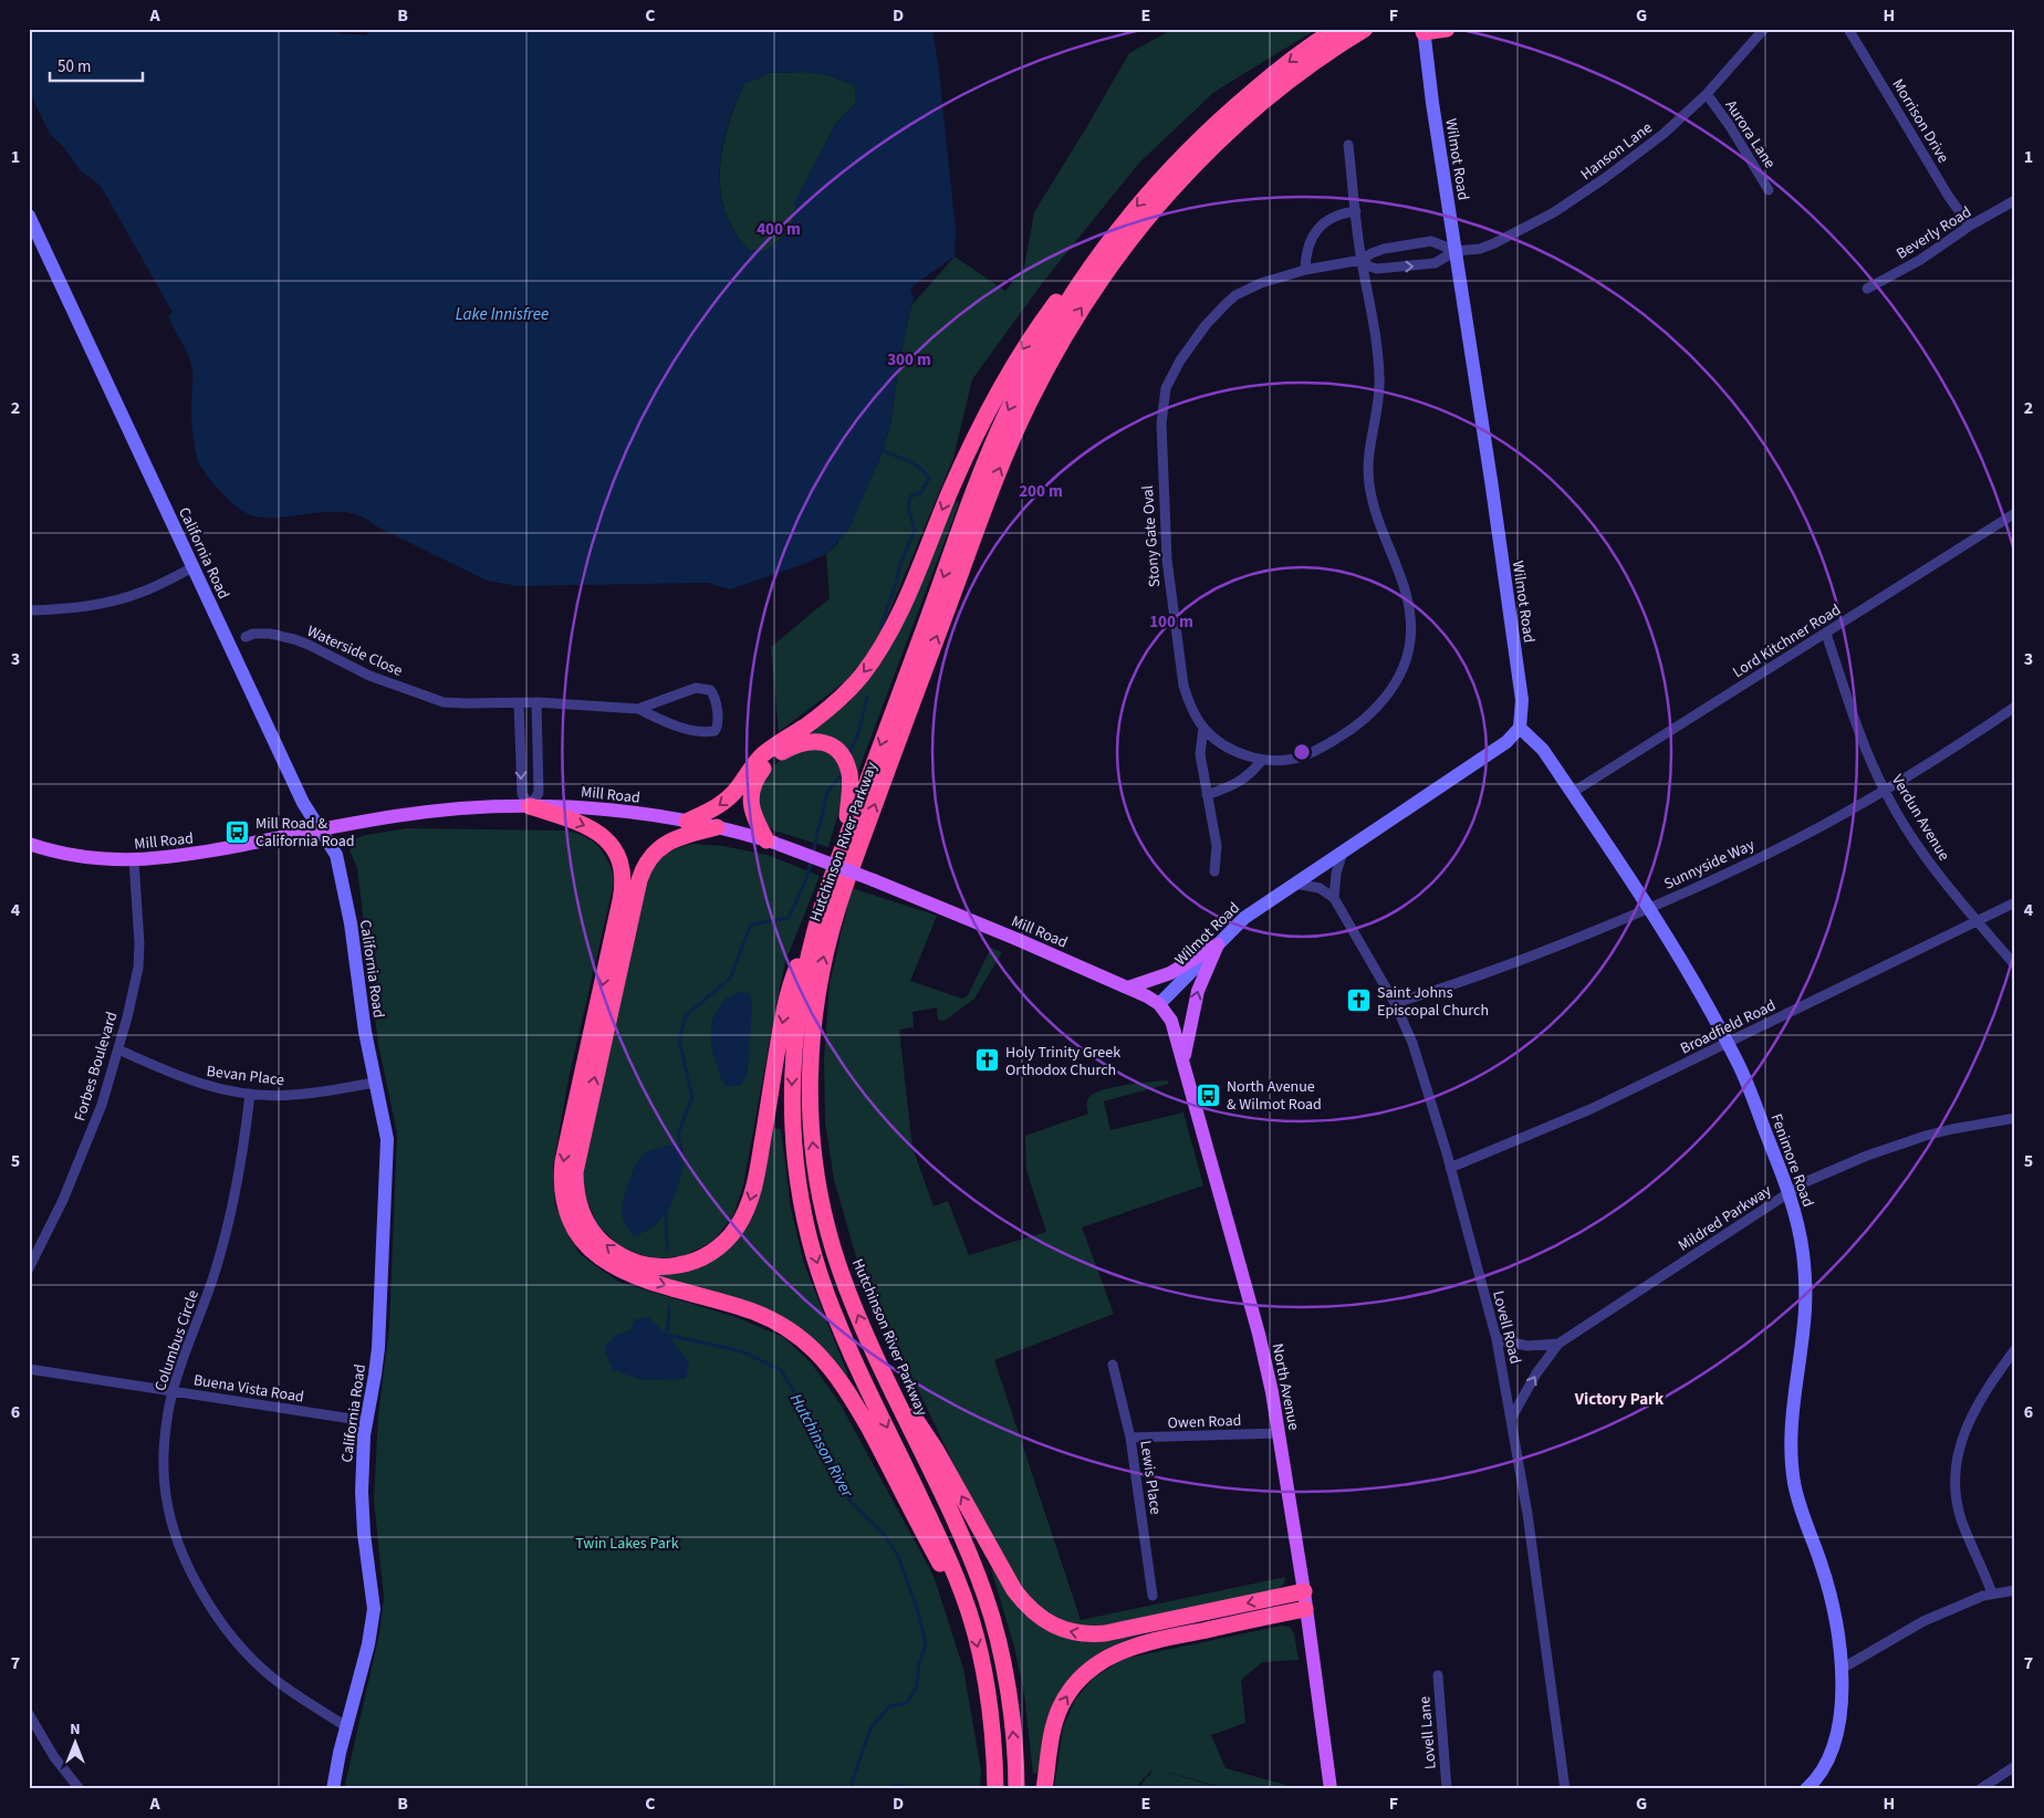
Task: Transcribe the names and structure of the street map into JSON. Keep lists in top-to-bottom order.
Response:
{
  "streets": {
    "highway": ["Hutchinson River Parkway"],
    "main road": ["Mill Road", "North Avenue"],
    "street": [
      "Morrison Drive",
      "Aurora Lane",
      "Hanson Lane",
      "Wilmot Road",
      "Beverly Road",
      "Stony Gate Oval",
      "California Road",
      "Lord Kitchner Road",
      "Waterside Close",
      "Verdun Avenue",
      "Sunnyside Way",
      "Broadfield Road",
      "Forbes Boulevard",
      "Bevan Place",
      "Fenimore Road",
      "Mildred Parkway",
      "Lovell Road",
      "Columbus Circle",
      "Buena Vista Road",
      "Owen Road",
      "Lewis Place",
      "Lovell Lane"
    ]
  },
  "crossings": [
    ["Morrison Drive", "Beverly Road"],
    ["Aurora Lane", "Hanson Lane"],
    ["Hanson Lane", "Wilmot Road"],
    ["Hanson Lane", "Stony Gate Oval"],
    ["Wilmot Road", "Stony Gate Oval"],
    ["Wilmot Road", "Mill Road"],
    ["Wilmot Road", "Fenimore Road"],
    ["Wilmot Road", "North Avenue"],
    ["California Road", "Mill Road"],
    ["California Road", "Bevan Place"],
    ["California Road", "Columbus Circle"],
    ["California Road", "Buena Vista Road"],
    ["Lord Kitchner Road", "Verdun Avenue"],
    ["Lord Kitchner Road", "Fenimore Road"],
    ["Mill Road", "Forbes Boulevard"],
    ["Mill Road", "North Avenue"],
    ["Verdun Avenue", "Sunnyside Way"],
    ["Verdun Avenue", "Broadfield Road"],
    ["Sunnyside Way", "Fenimore Road"],
    ["Sunnyside Way", "Lovell Road"],
    ["Broadfield Road", "Fenimore Road"],
    ["Broadfield Road", "Lovell Road"],
    ["Forbes Boulevard", "Bevan Place"],
    ["Bevan Place", "Columbus Circle"],
    ["Fenimore Road", "Mildred Parkway"],
    ["Mildred Parkway", "Lovell Road"],
    ["Columbus Circle", "Buena Vista Road"],
    ["North Avenue", "Owen Road"],
    ["Owen Road", "Lewis Place"]
  ],
  "districts": ["Victory Park"],
  "water": ["Lake Innisfree", "Hutchinson River"],
  "parks": ["Twin Lakes Park"],
  "places": {
    "bus stop": ["Mill Road & California Road", "North Avenue & Wilmot Road"],
    "church": ["Saint Johns Episcopal Church", "Holy Trinity Greek Orthodox Church"]
  },
  "scale_bar": "50 m",
  "north": "top",
  "grid": {
    "columns": [
      "A",
      "B",
      "C",
      "D",
      "E",
      "F",
      "G",
      "H"
    ],
    "rows": [
      "1",
      "2",
      "3",
      "4",
      "5",
      "6",
      "7"
    ]
  },
  "rings": [
    "400 m",
    "300 m",
    "200 m",
    "100 m"
  ]
}
